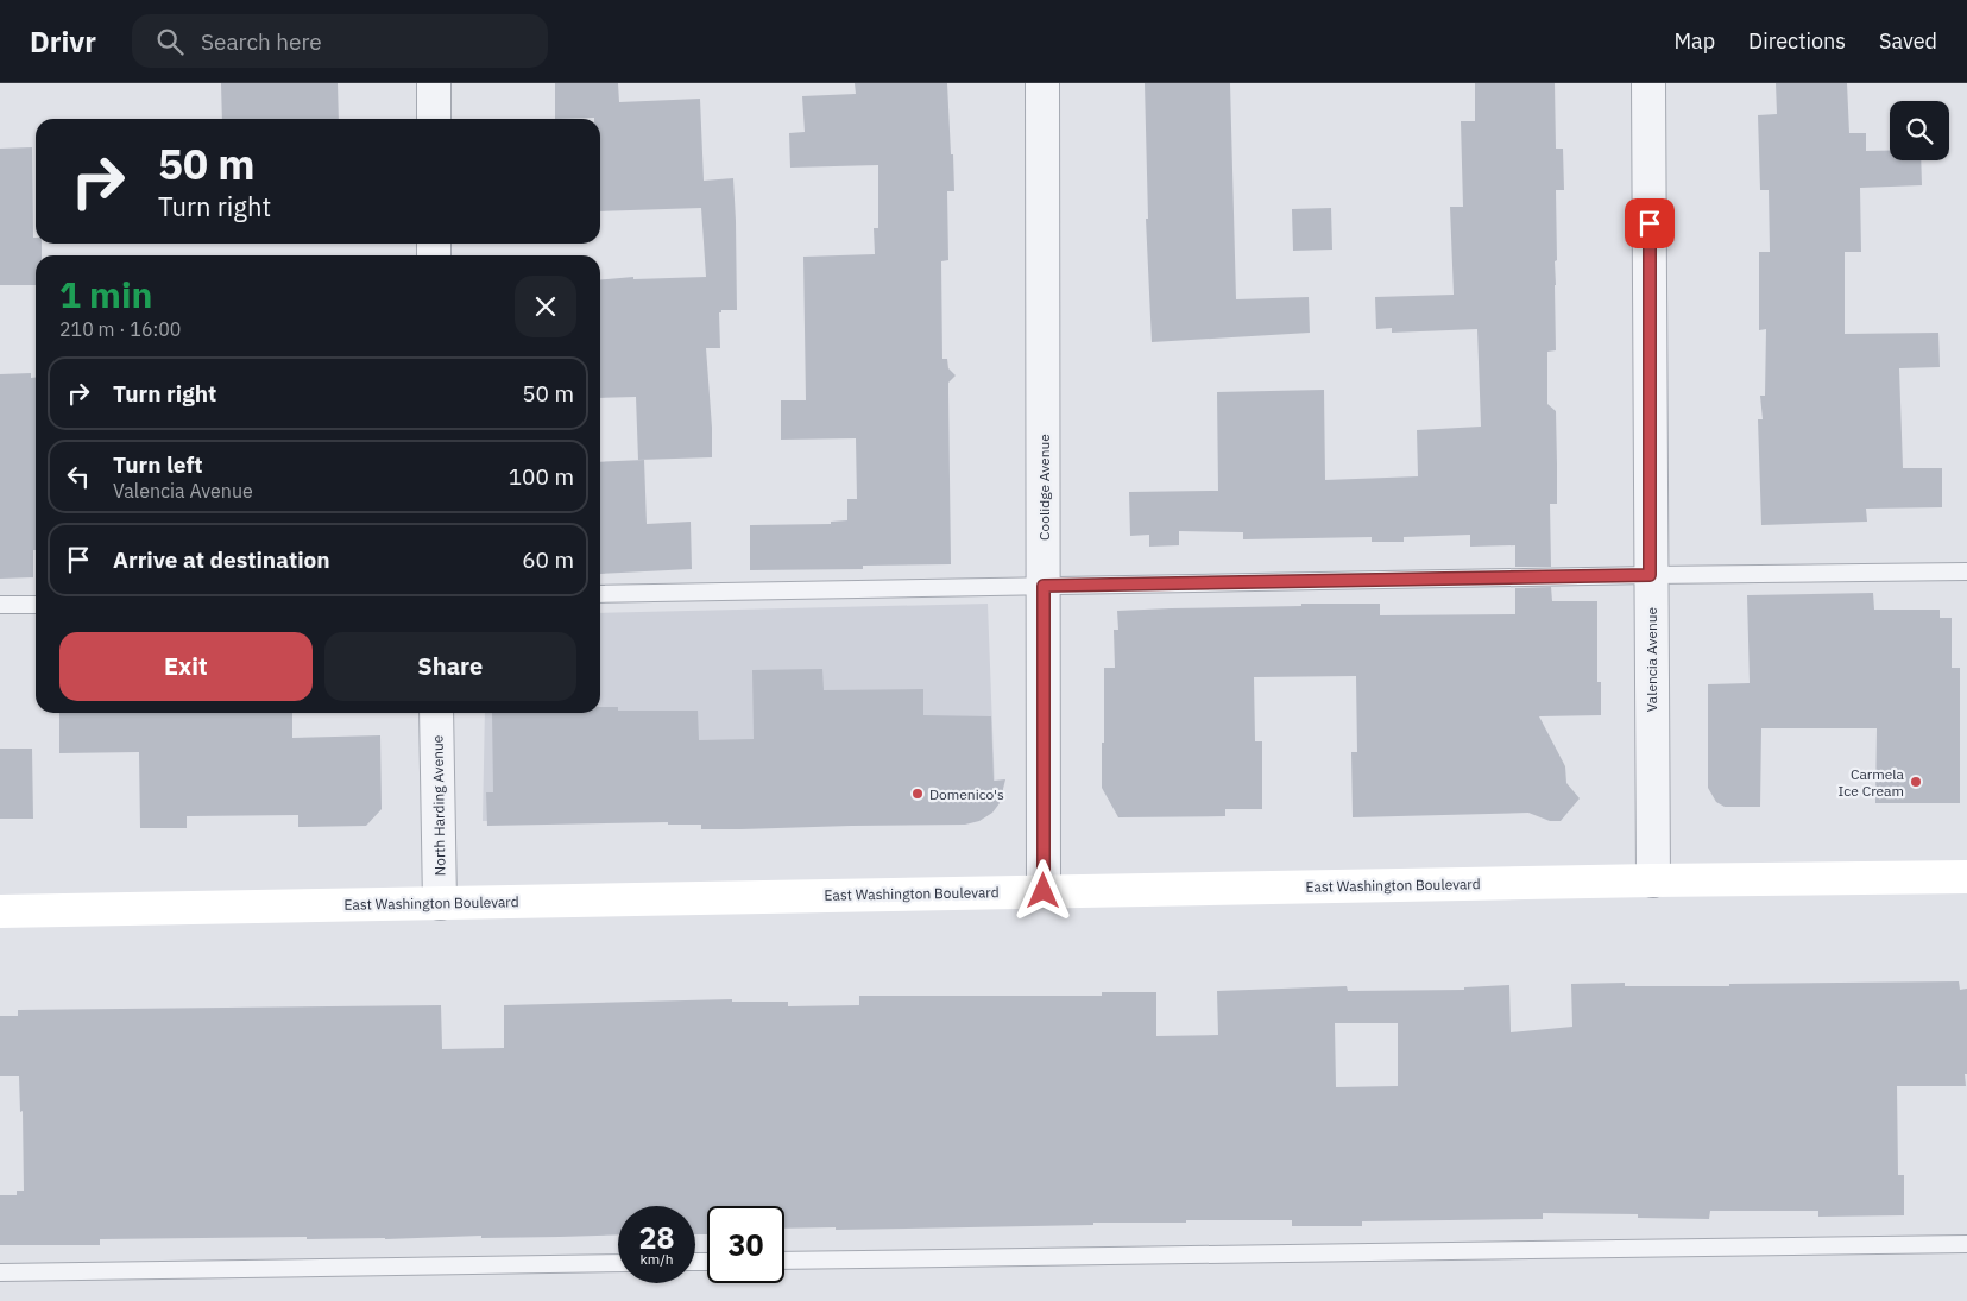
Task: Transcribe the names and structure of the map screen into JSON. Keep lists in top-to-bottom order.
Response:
{
  "streets": {
    "main road": ["East Washington Boulevard"],
    "street": ["Coolidge Avenue", "Valencia Avenue", "North Harding Avenue"]
  },
  "crossings": [
    ["Coolidge Avenue", "East Washington Boulevard"],
    ["Valencia Avenue", "East Washington Boulevard"],
    ["North Harding Avenue", "East Washington Boulevard"]
  ],
  "places": ["Carmela Ice Cream", "Domenico's"],
  "page": {
    "header": "Drivr",
    "search": "Search here",
    "nav": ["Map", "Directions", "Saved"],
    "turn": ["50 m", "Turn right"],
    "heading": ["1 min", "210 m · 16:00"],
    "list": [
      {
        "name": "Turn right",
        "value": "50 m"
      },
      {
        "name": "Turn left",
        "note": "Valencia Avenue",
        "value": "100 m"
      },
      {
        "name": "Arrive at destination",
        "value": "60 m"
      }
    ],
    "buttons": ["Exit", "Share"],
    "speed": "28 km/h",
    "limit": "30"
  }
}
